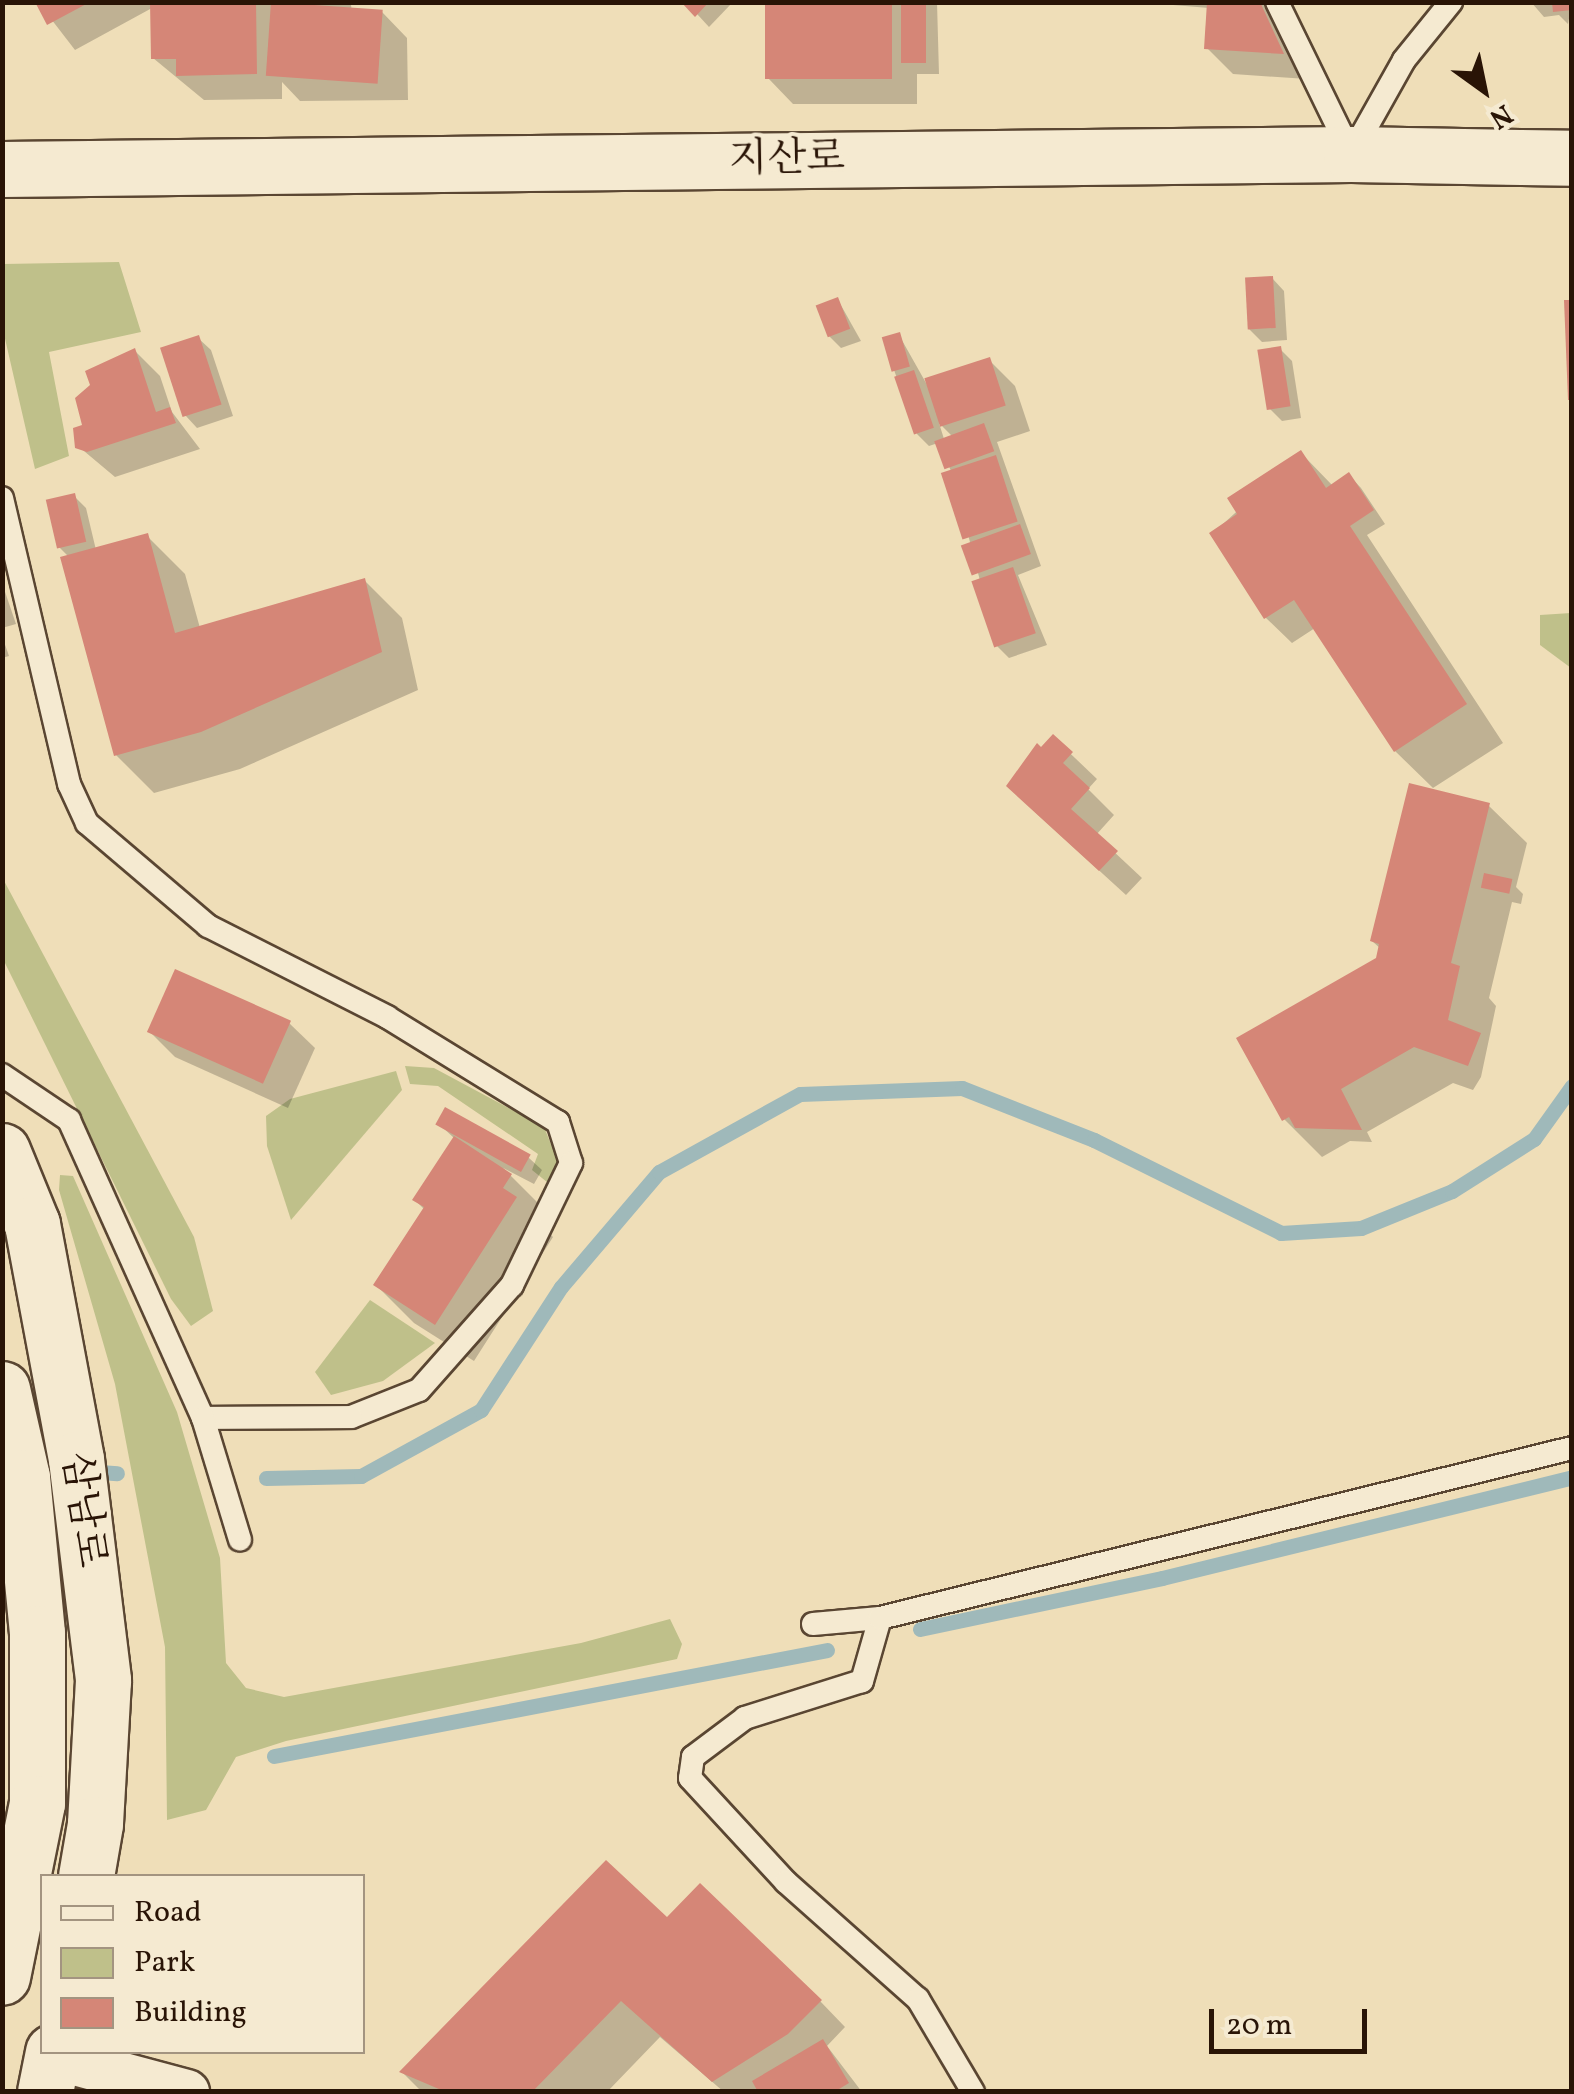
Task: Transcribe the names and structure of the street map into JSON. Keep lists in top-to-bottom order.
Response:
{
  "streets": {
    "main road": ["지산로", "삼남로"]
  },
  "legend": ["Road", "Park", "Building"],
  "scale_bar": "20 m",
  "north": "bottom right"
}
